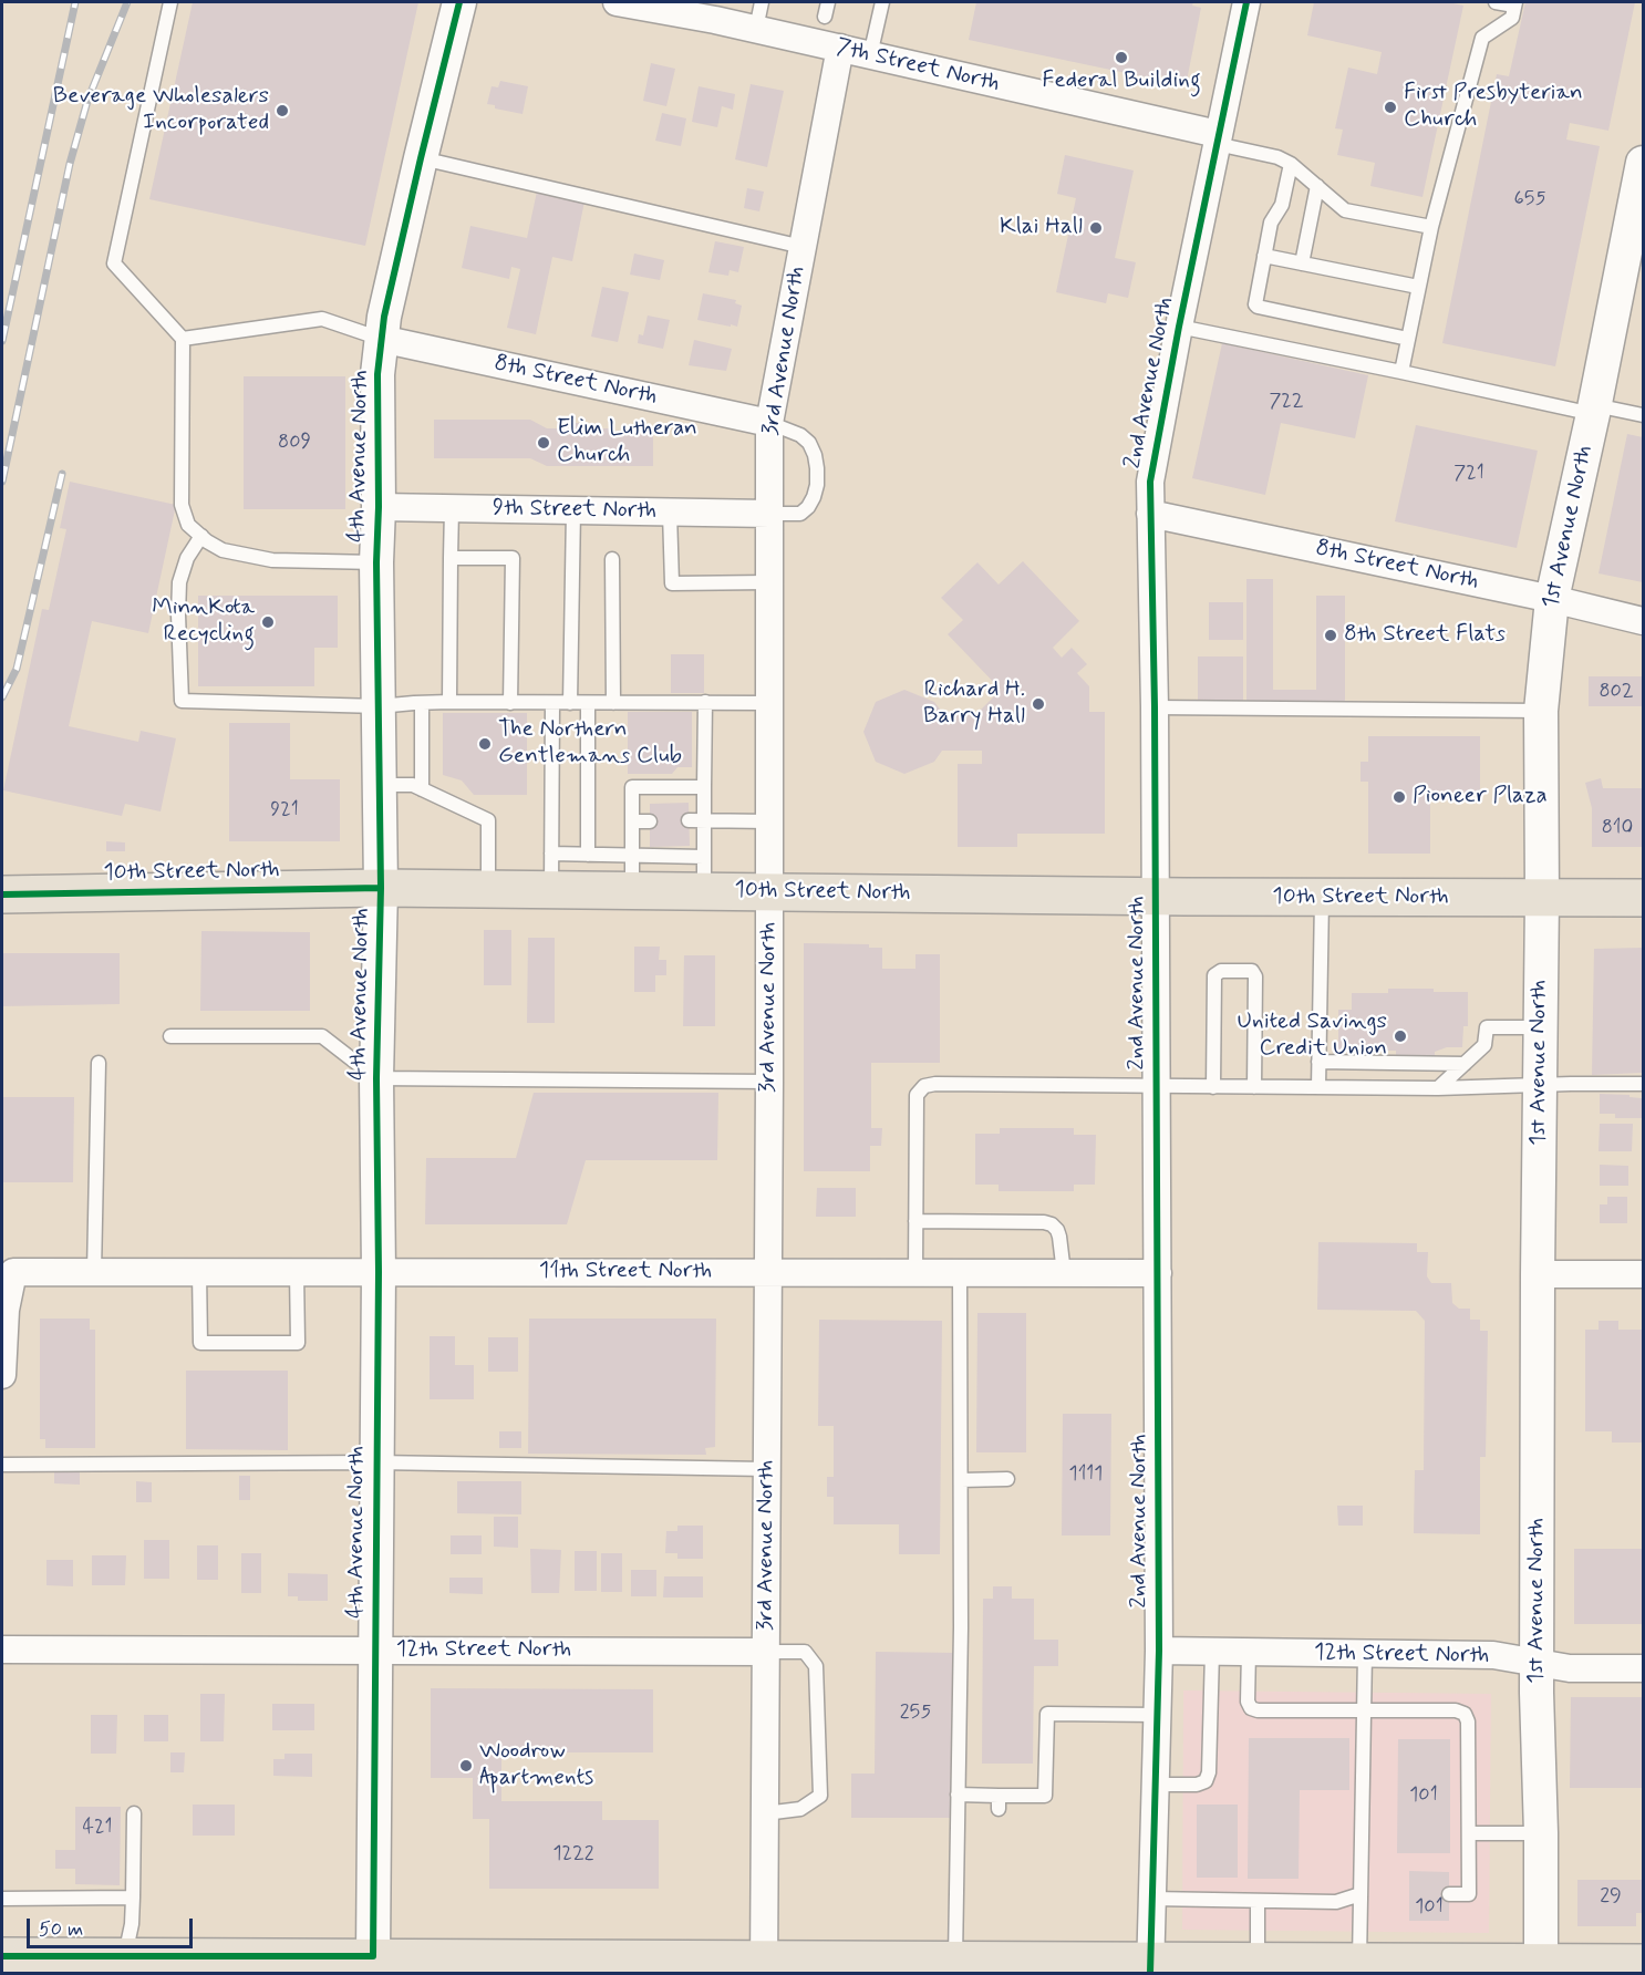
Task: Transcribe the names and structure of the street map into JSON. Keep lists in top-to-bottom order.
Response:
{
  "streets": {
    "main road": ["10th Street North"],
    "street": [
      "7th Street North",
      "3rd Avenue North",
      "8th Street North",
      "2nd Avenue North",
      "4th Avenue North",
      "9th Street North",
      "1st Avenue North",
      "11th Street North",
      "12th Street North"
    ]
  },
  "crossings": [
    ["7th Street North", "3rd Avenue North"],
    ["7th Street North", "2nd Avenue North"],
    ["3rd Avenue North", "8th Street North"],
    ["3rd Avenue North", "9th Street North"],
    ["3rd Avenue North", "10th Street North"],
    ["3rd Avenue North", "11th Street North"],
    ["3rd Avenue North", "12th Street North"],
    ["8th Street North", "2nd Avenue North"],
    ["8th Street North", "4th Avenue North"],
    ["8th Street North", "1st Avenue North"],
    ["2nd Avenue North", "10th Street North"],
    ["2nd Avenue North", "11th Street North"],
    ["2nd Avenue North", "12th Street North"],
    ["4th Avenue North", "9th Street North"],
    ["4th Avenue North", "10th Street North"],
    ["4th Avenue North", "11th Street North"],
    ["4th Avenue North", "12th Street North"],
    ["1st Avenue North", "10th Street North"],
    ["1st Avenue North", "12th Street North"]
  ],
  "places": [
    "Federal Building",
    "First Presbyterian Church",
    "Beverage Wholesalers Incorporated",
    "Klai Hall",
    "Elim Lutheran Church",
    "MinnKota Recycling",
    "8th Street Flats",
    "Richard H. Barry Hall",
    "The Northern Gentlemans Club",
    "Pioneer Plaza",
    "United Savings Credit Union",
    "Woodrow Apartments"
  ],
  "house_numbers": [
    "655",
    "722",
    "809",
    "721",
    "802",
    "921",
    "810",
    "1111",
    "255",
    "101",
    "421",
    "1222",
    "29",
    "101"
  ],
  "scale_bar": "50 m"
}
